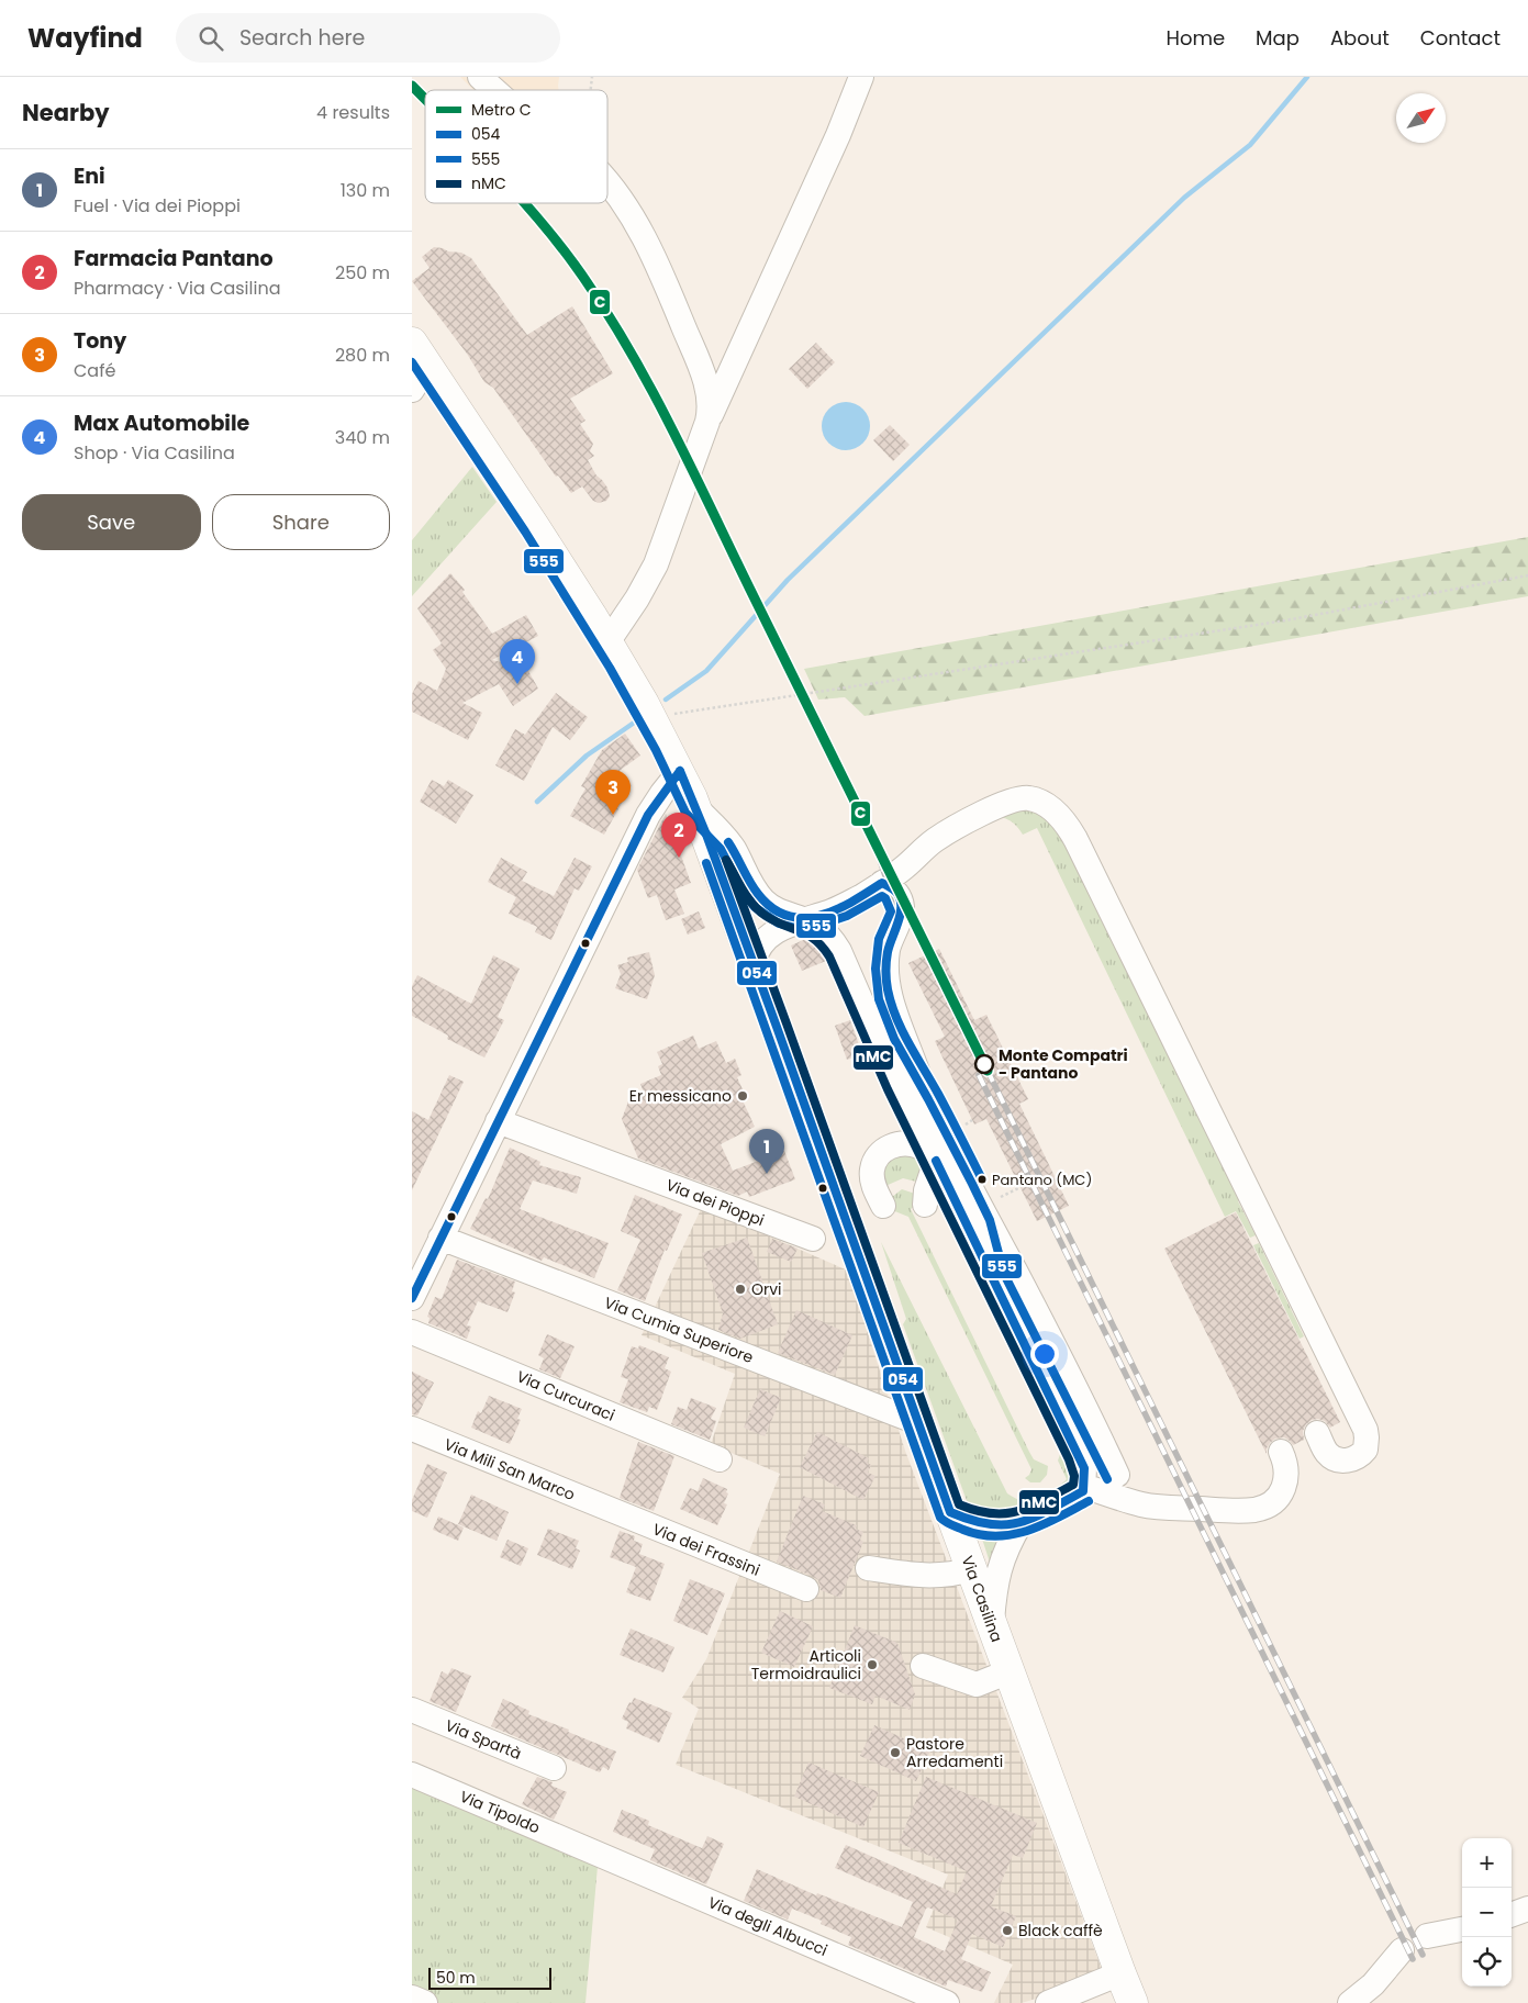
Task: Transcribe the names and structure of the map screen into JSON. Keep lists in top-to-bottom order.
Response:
{
  "streets": {
    "main road": ["Via Casilina"],
    "street": [
      "Via dei Pioppi",
      "Via Cumia Superiore",
      "Via Curcuraci",
      "Via Mili San Marco",
      "Via dei Frassini",
      "Via Spartà",
      "Via Tipoldo",
      "Via degli Albucci"
    ]
  },
  "crossings": [
    ["Via Cumia Superiore", "Via Casilina"],
    ["Via Mili San Marco", "Via dei Frassini"],
    ["Via Tipoldo", "Via degli Albucci"]
  ],
  "places": [
    "Monte Compatri - Pantano",
    "Er messicano",
    "Pantano (MC)",
    "Orvi",
    "Articoli Termoidraulici",
    "Pastore Arredamenti",
    "Black caffè"
  ],
  "lines": [
    "metro line C",
    "transit line 555",
    "transit line 054",
    "transit line nMC"
  ],
  "legend": [
    "Metro C",
    "054",
    "555",
    "nMC"
  ],
  "scale_bar": "50 m",
  "north": "top right",
  "page": {
    "header": "Wayfind",
    "search": "Search here",
    "nav": [
      "Home",
      "Map",
      "About",
      "Contact"
    ],
    "heading": ["Nearby", "4 results"],
    "list": [
      {
        "mark": "1",
        "name": "Eni",
        "note": "Fuel · Via dei Pioppi",
        "value": "130 m"
      },
      {
        "mark": "2",
        "name": "Farmacia Pantano",
        "note": "Pharmacy · Via Casilina",
        "value": "250 m"
      },
      {
        "mark": "3",
        "name": "Tony",
        "note": "Café",
        "value": "280 m"
      },
      {
        "mark": "4",
        "name": "Max Automobile",
        "note": "Shop · Via Casilina",
        "value": "340 m"
      }
    ],
    "buttons": ["Save", "Share"],
    "pins": [
      "4",
      "3",
      "2",
      "1"
    ],
    "map_buttons": ["+", "−"],
    "scale": "50 m"
  }
}
